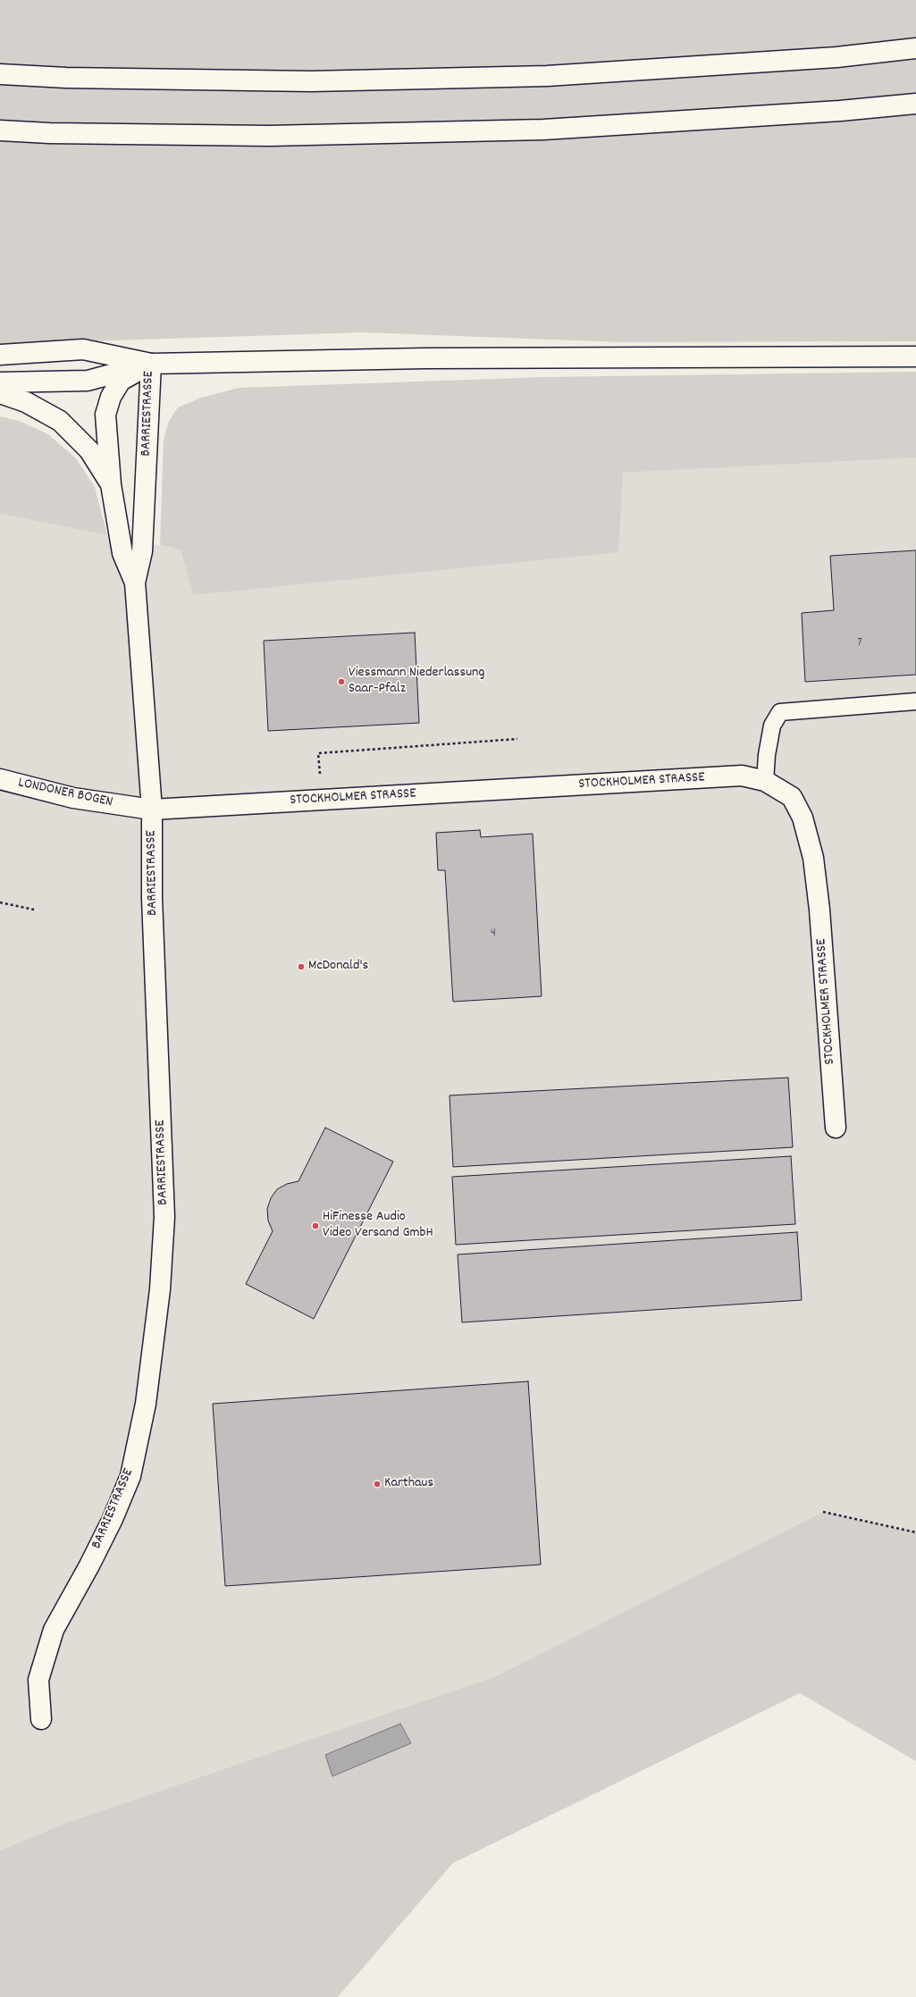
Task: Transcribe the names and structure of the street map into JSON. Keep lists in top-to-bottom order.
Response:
{
  "streets": {
    "main road": ["BARRIESTRASSE", "STOCKHOLMER STRASSE", "LONDONER BOGEN"]
  },
  "crossings": [
    ["BARRIESTRASSE", "STOCKHOLMER STRASSE"],
    ["BARRIESTRASSE", "LONDONER BOGEN"],
    ["STOCKHOLMER STRASSE", "LONDONER BOGEN"]
  ],
  "places": [
    "Viessmann Niederlassung Saar-Pfalz",
    "McDonald's",
    "HiFinesse Audio Video Versand GmbH",
    "Karthaus"
  ],
  "house_numbers": ["7", "4"]
}
